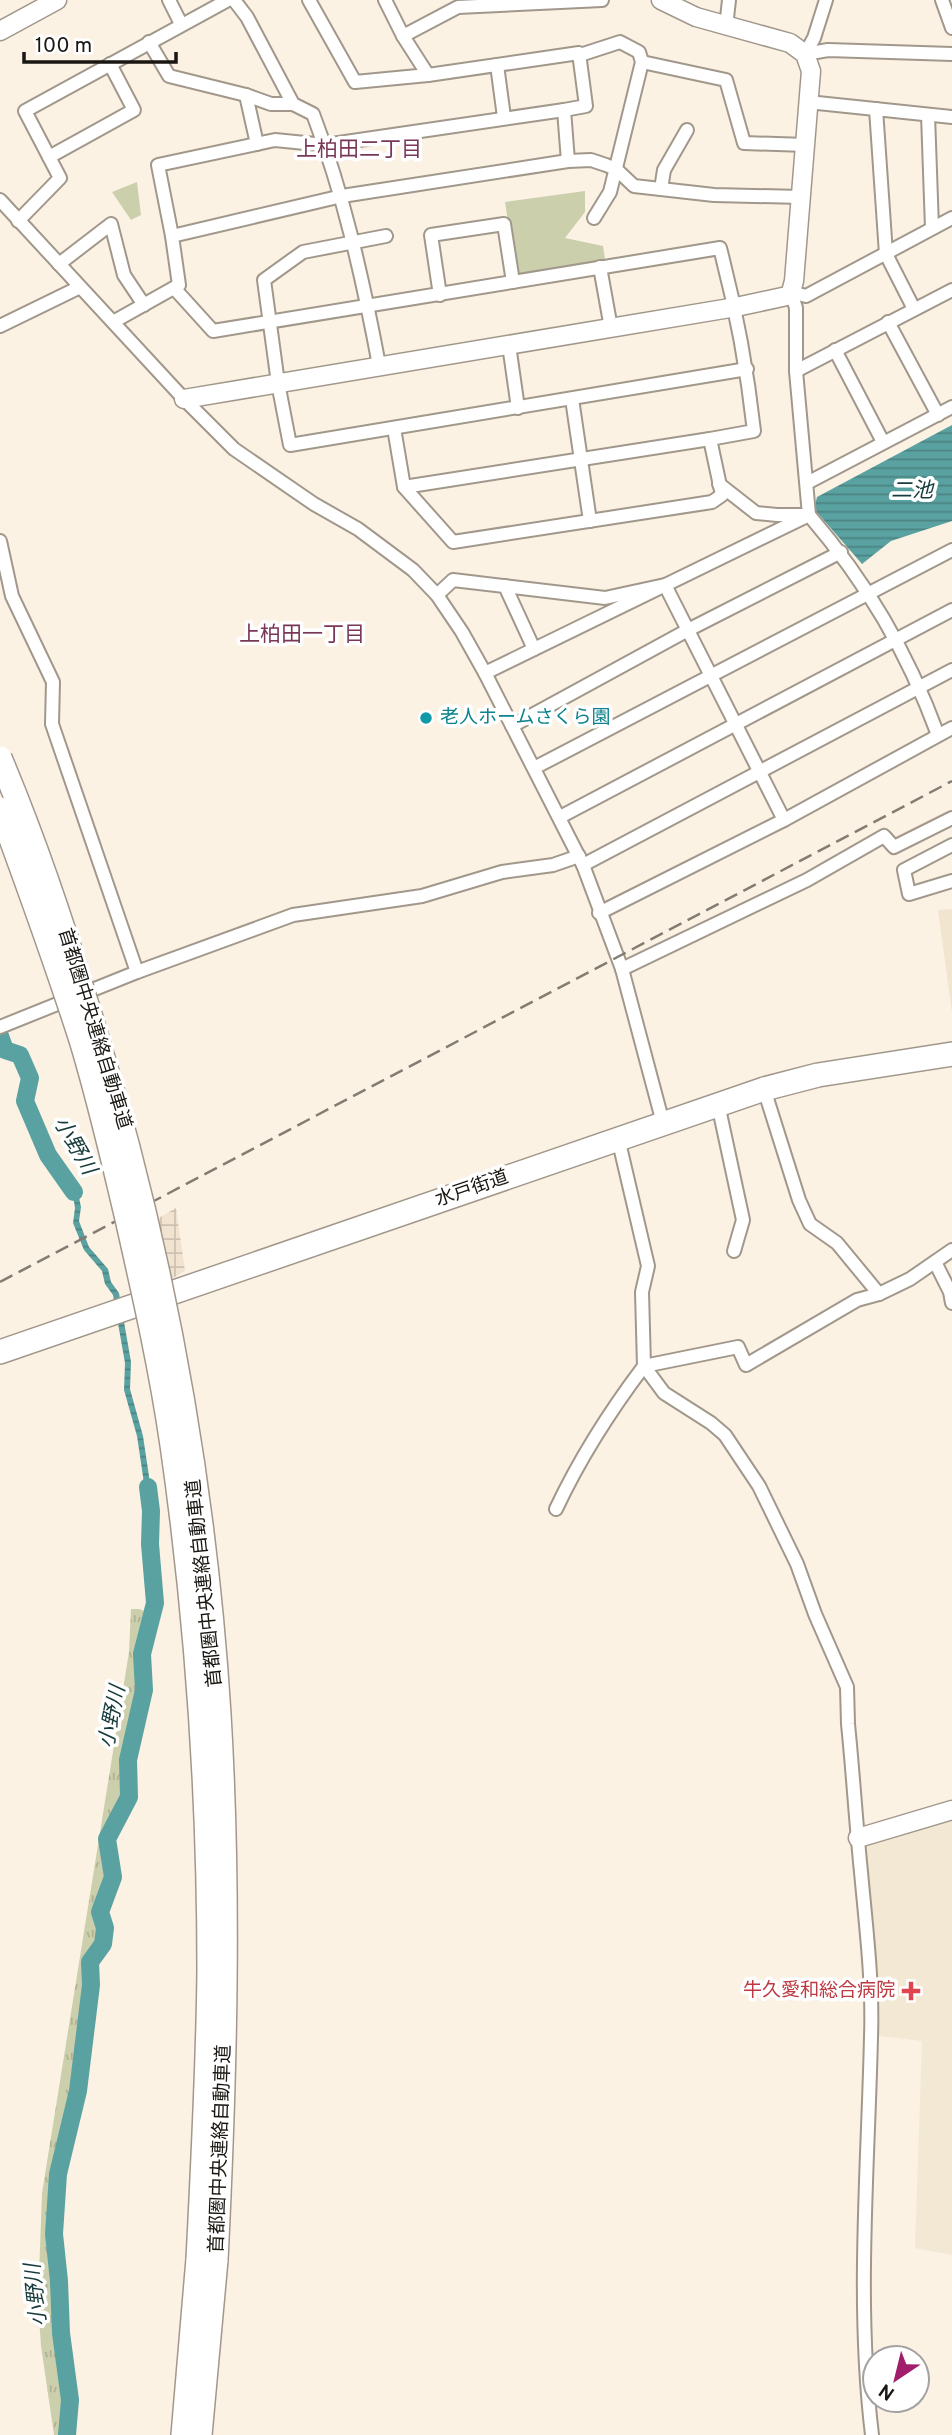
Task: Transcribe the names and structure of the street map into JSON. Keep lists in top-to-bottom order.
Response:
{
  "streets": {
    "highway": ["首都圏中央連絡自動車道", "水戸街道"]
  },
  "districts": ["上柏田二丁目", "上柏田一丁目"],
  "water": ["二池", "小野川"],
  "places": {
    "other": ["老人ホームさくら園"],
    "health": ["牛久愛和総合病院"]
  },
  "scale_bar": "100 m",
  "north": "bottom left"
}
